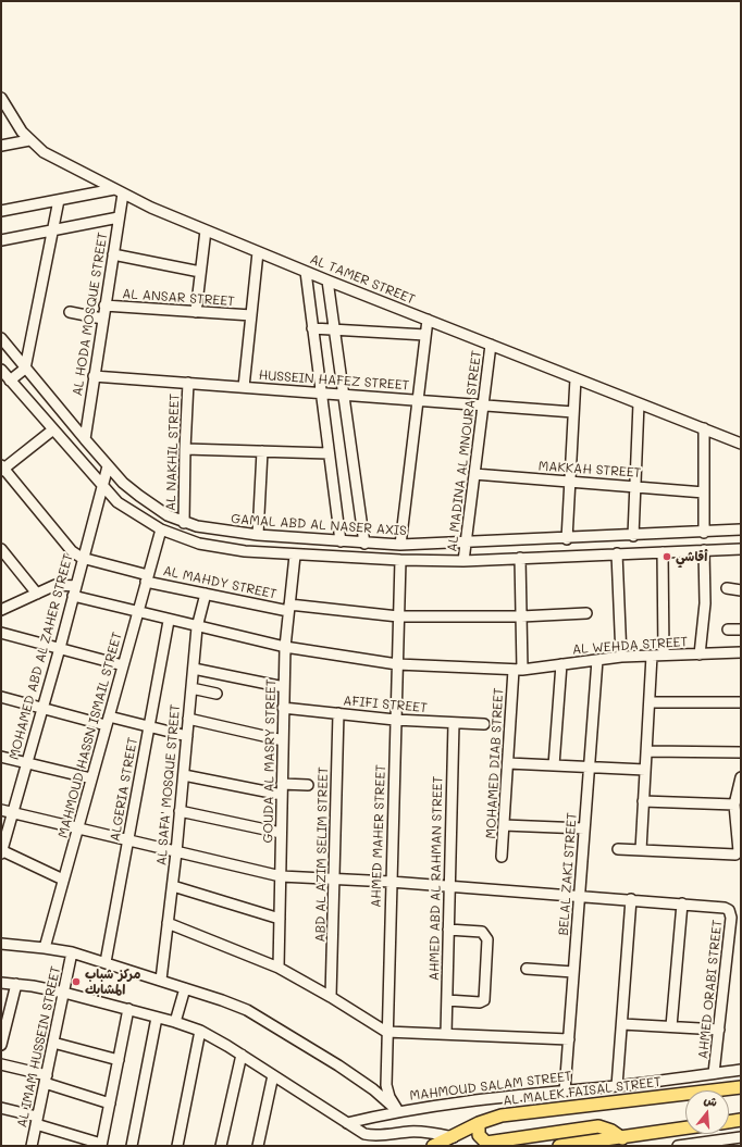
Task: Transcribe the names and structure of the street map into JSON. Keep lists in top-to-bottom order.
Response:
{
  "streets": {
    "main road": ["AL MALEK FAISAL STREET"],
    "street": [
      "AL TAMER STREET",
      "AL ANSAR STREET",
      "AL HODA MOSQUE STREET",
      "HUSSEIN HAFEZ STREET",
      "AL MADINA AL MNOURA STREET",
      "AL NAKHIL STREET",
      "MAKKAH STREET",
      "GAMAL ABD AL NASER AXIS",
      "AL MAHDY STREET",
      "AL WEHDA STREET",
      "MOHAMED ABD AL ZAHER STREET",
      "AFIFI STREET",
      "MAHMOUD HASSN ISMAIL STREET",
      "GOUDA AL MASRY STREET",
      "MOHAMED DIAB STREET",
      "AL SAFA' MOSQUE STREET",
      "ALGERIA STREET",
      "AHMED MAHER STREET",
      "ABD AL AZIM SELIM STREET",
      "BELAL ZAKI STREET",
      "AHMED ABD AL RAHMAN STREET",
      "AHMED ORABI STREET",
      "AL IMAM HUSSEIN STREET",
      "MAHMOUD SALAM STREET"
    ]
  },
  "crossings": [
    ["AL TAMER STREET", "AL HODA MOSQUE STREET"],
    ["AL TAMER STREET", "AL MADINA AL MNOURA STREET"],
    ["AL ANSAR STREET", "AL HODA MOSQUE STREET"],
    ["AL HODA MOSQUE STREET", "HUSSEIN HAFEZ STREET"],
    ["AL HODA MOSQUE STREET", "GAMAL ABD AL NASER AXIS"],
    ["HUSSEIN HAFEZ STREET", "AL MADINA AL MNOURA STREET"],
    ["HUSSEIN HAFEZ STREET", "AL NAKHIL STREET"],
    ["AL MADINA AL MNOURA STREET", "MAKKAH STREET"],
    ["AL MADINA AL MNOURA STREET", "GAMAL ABD AL NASER AXIS"],
    ["AL NAKHIL STREET", "GAMAL ABD AL NASER AXIS"],
    ["GAMAL ABD AL NASER AXIS", "MOHAMED ABD AL ZAHER STREET"],
    ["AL MAHDY STREET", "MOHAMED ABD AL ZAHER STREET"],
    ["AL MAHDY STREET", "MAHMOUD HASSN ISMAIL STREET"],
    ["AL MAHDY STREET", "GOUDA AL MASRY STREET"],
    ["AL MAHDY STREET", "MOHAMED DIAB STREET"],
    ["AL MAHDY STREET", "AL SAFA' MOSQUE STREET"],
    ["AL MAHDY STREET", "AHMED MAHER STREET"],
    ["AL WEHDA STREET", "MOHAMED ABD AL ZAHER STREET"],
    ["AL WEHDA STREET", "MAHMOUD HASSN ISMAIL STREET"],
    ["AL WEHDA STREET", "GOUDA AL MASRY STREET"],
    ["AL WEHDA STREET", "MOHAMED DIAB STREET"],
    ["AL WEHDA STREET", "AL SAFA' MOSQUE STREET"],
    ["AL WEHDA STREET", "ALGERIA STREET"],
    ["AL WEHDA STREET", "AHMED MAHER STREET"],
    ["AL WEHDA STREET", "BELAL ZAKI STREET"],
    ["AFIFI STREET", "GOUDA AL MASRY STREET"],
    ["AFIFI STREET", "AHMED MAHER STREET"],
    ["AFIFI STREET", "ABD AL AZIM SELIM STREET"],
    ["AFIFI STREET", "AHMED ABD AL RAHMAN STREET"],
    ["AHMED MAHER STREET", "MAHMOUD SALAM STREET"],
    ["BELAL ZAKI STREET", "MAHMOUD SALAM STREET"],
    ["AHMED ORABI STREET", "MAHMOUD SALAM STREET"]
  ],
  "places": ["أقاشي", "مركز شباب المشابك"],
  "north": "top"
}
